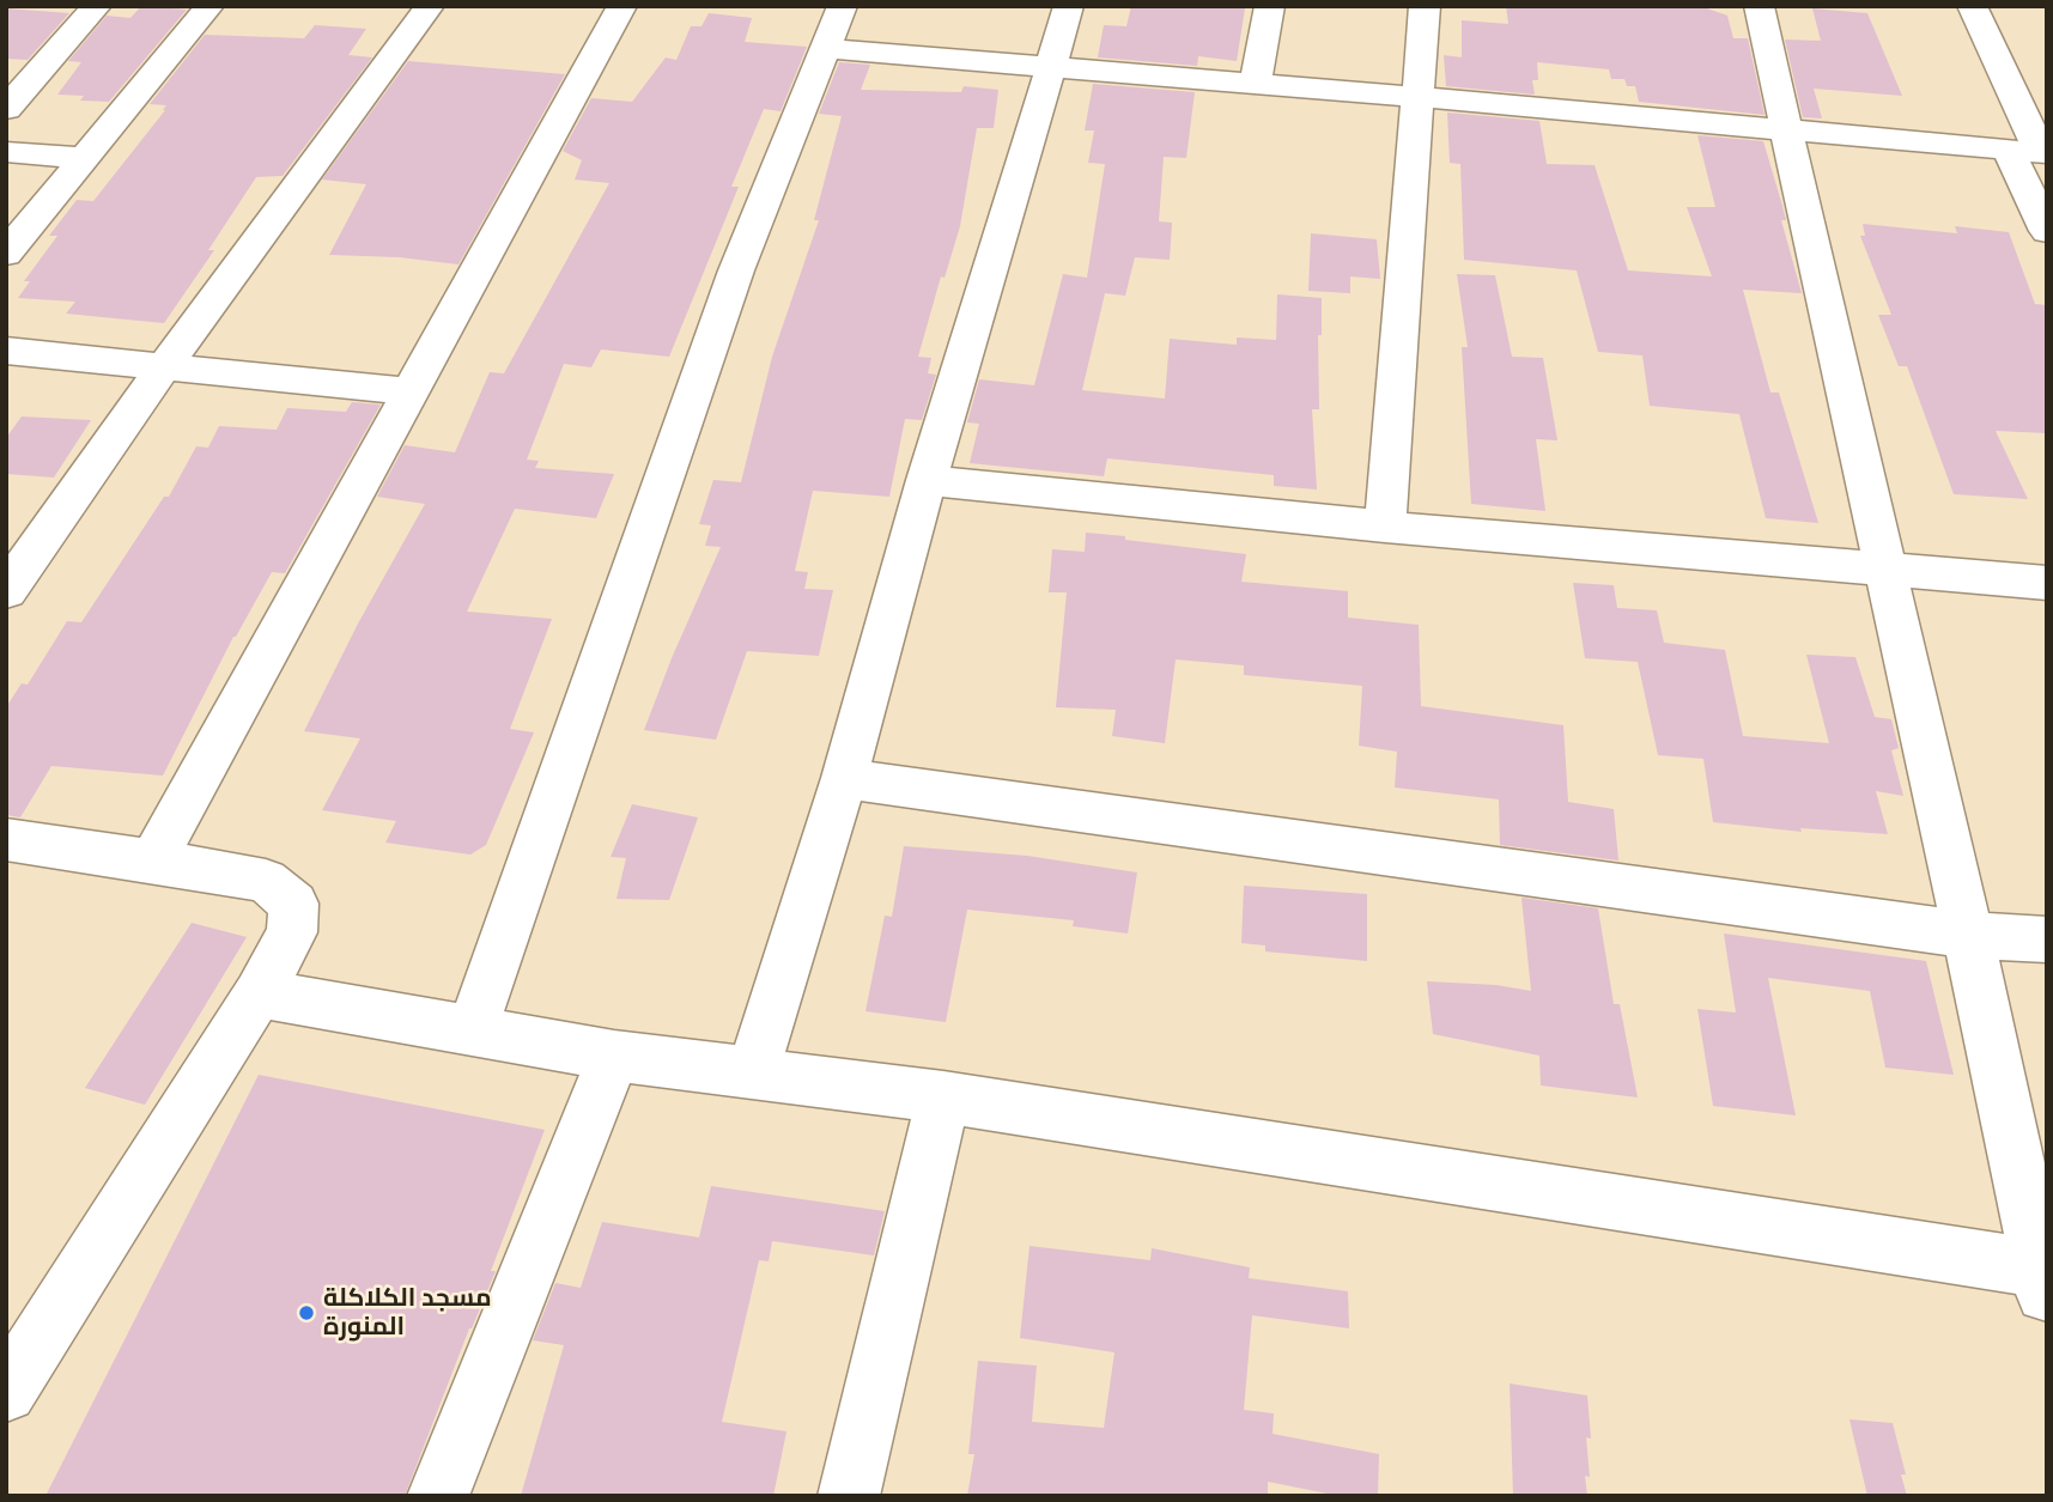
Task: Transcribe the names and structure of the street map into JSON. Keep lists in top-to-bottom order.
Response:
{
  "places": ["مسجد الكلاكلة المنورة"]
}
